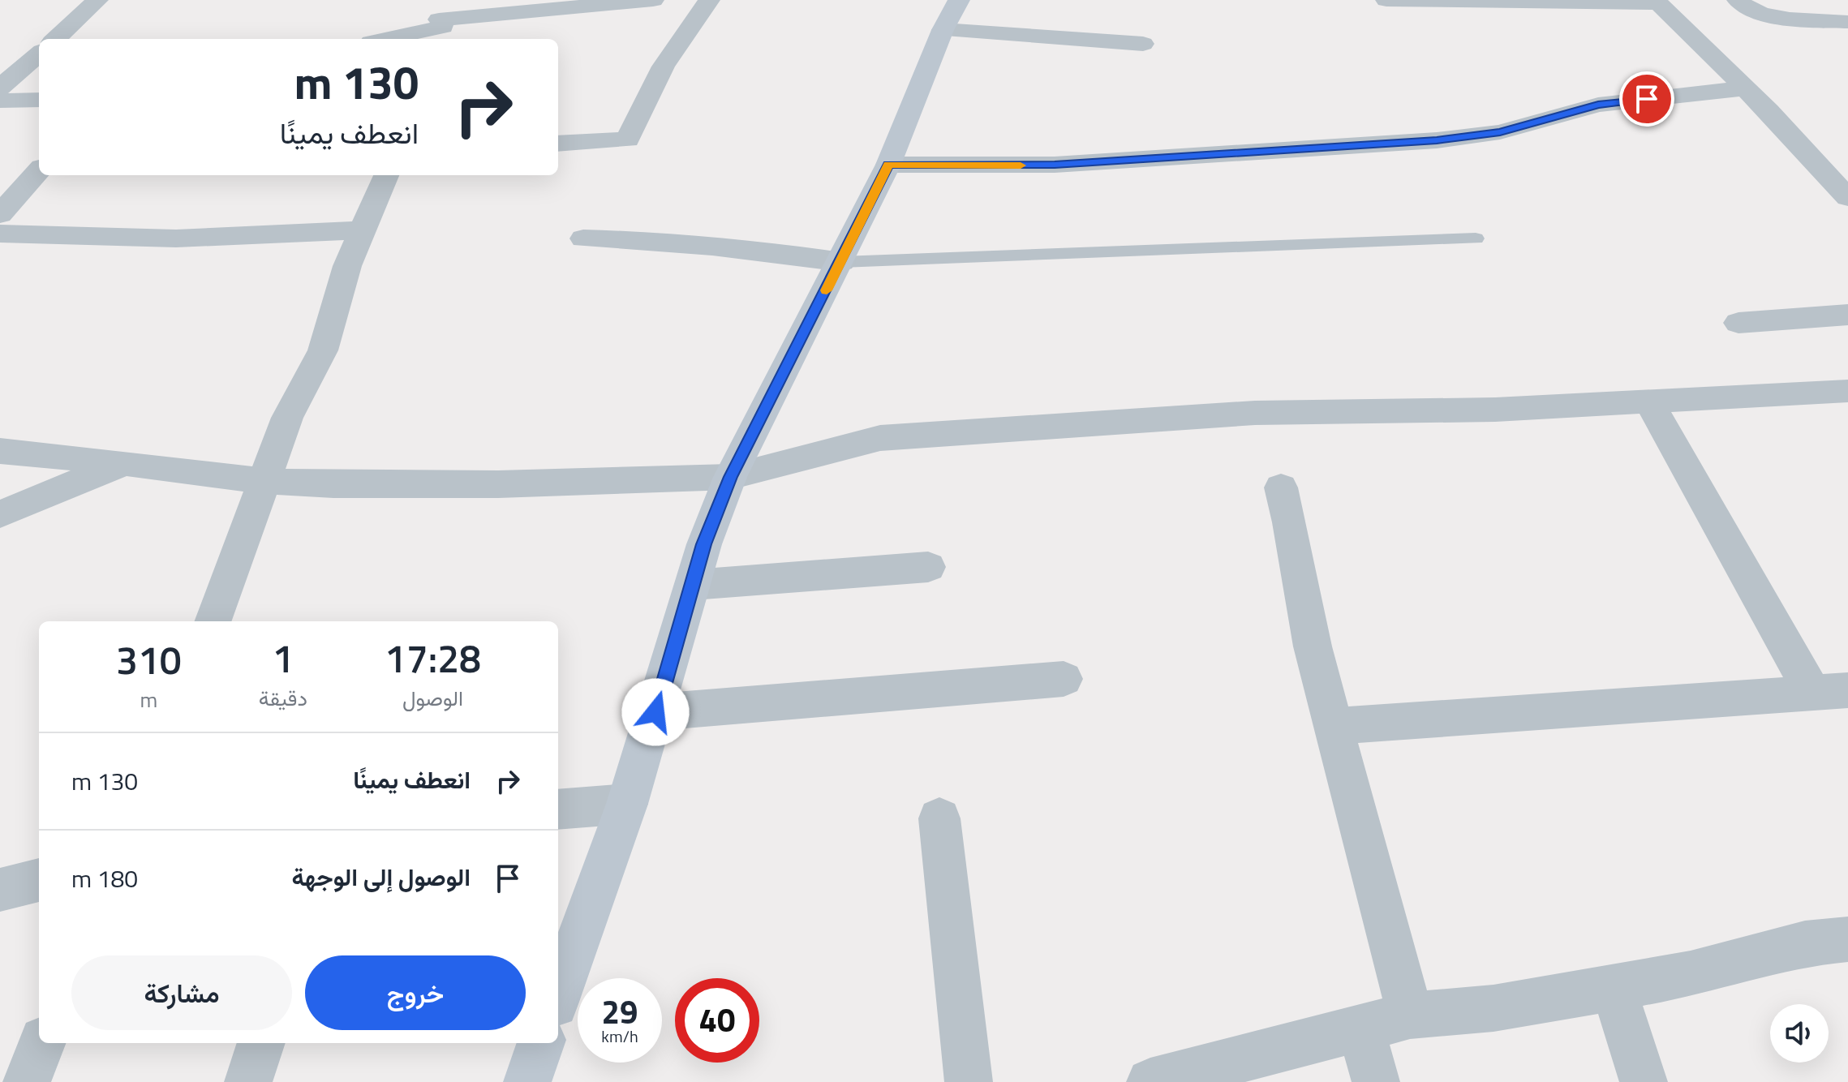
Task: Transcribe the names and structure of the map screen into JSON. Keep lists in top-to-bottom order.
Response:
{
  "page": {
    "turn": ["130 m", "انعطف يمينًا"],
    "eta": [
      "17:28",
      "الوصول",
      "1",
      "دقيقة",
      "310",
      "m"
    ],
    "list": [
      {
        "name": "انعطف يمينًا",
        "value": "130 m"
      },
      {
        "name": "الوصول إلى الوجهة",
        "value": "180 m"
      }
    ],
    "buttons": ["خروج", "مشاركة"],
    "speed": "29 km/h",
    "limit": "40"
  }
}
